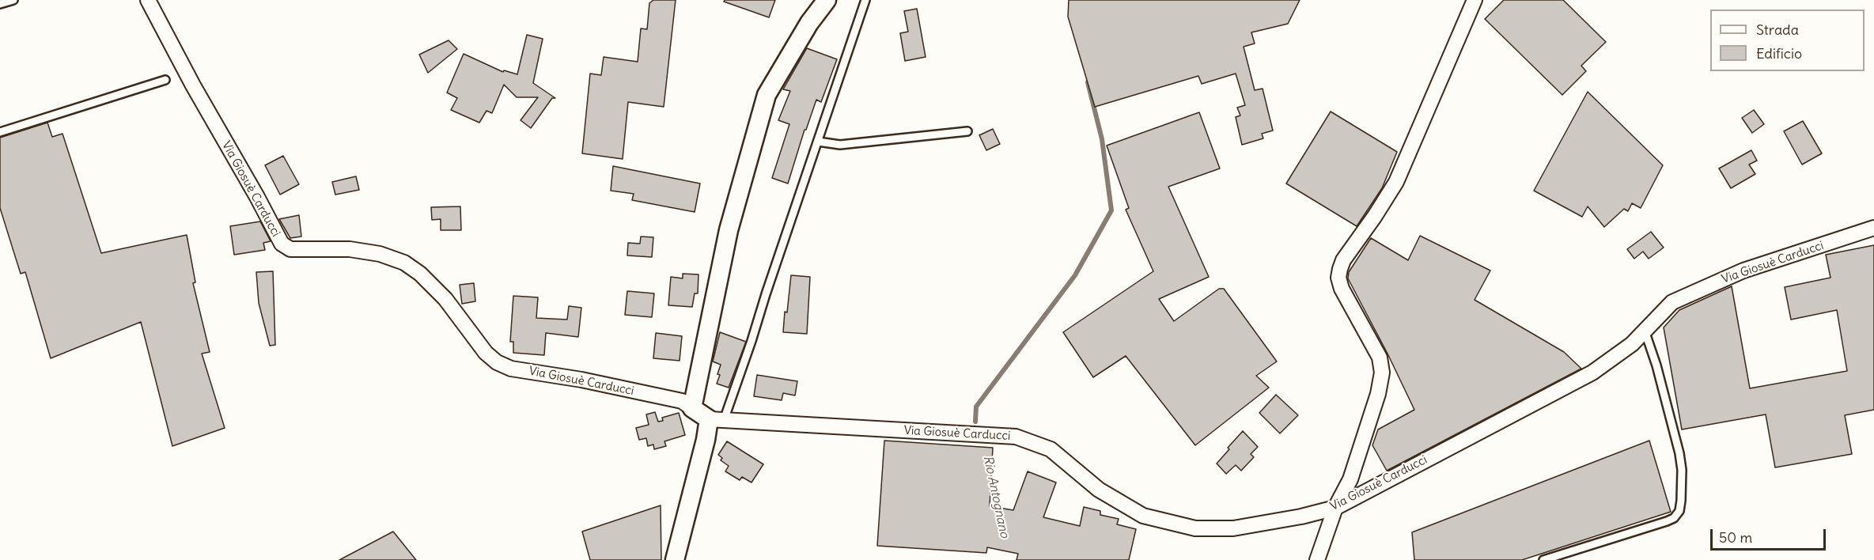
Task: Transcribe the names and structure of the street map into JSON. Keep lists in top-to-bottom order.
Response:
{
  "streets": {
    "street": ["Via Giosuè Carducci"]
  },
  "water": ["Rio Antognano"],
  "legend": ["Strada", "Edificio"],
  "scale_bar": "50 m"
}
